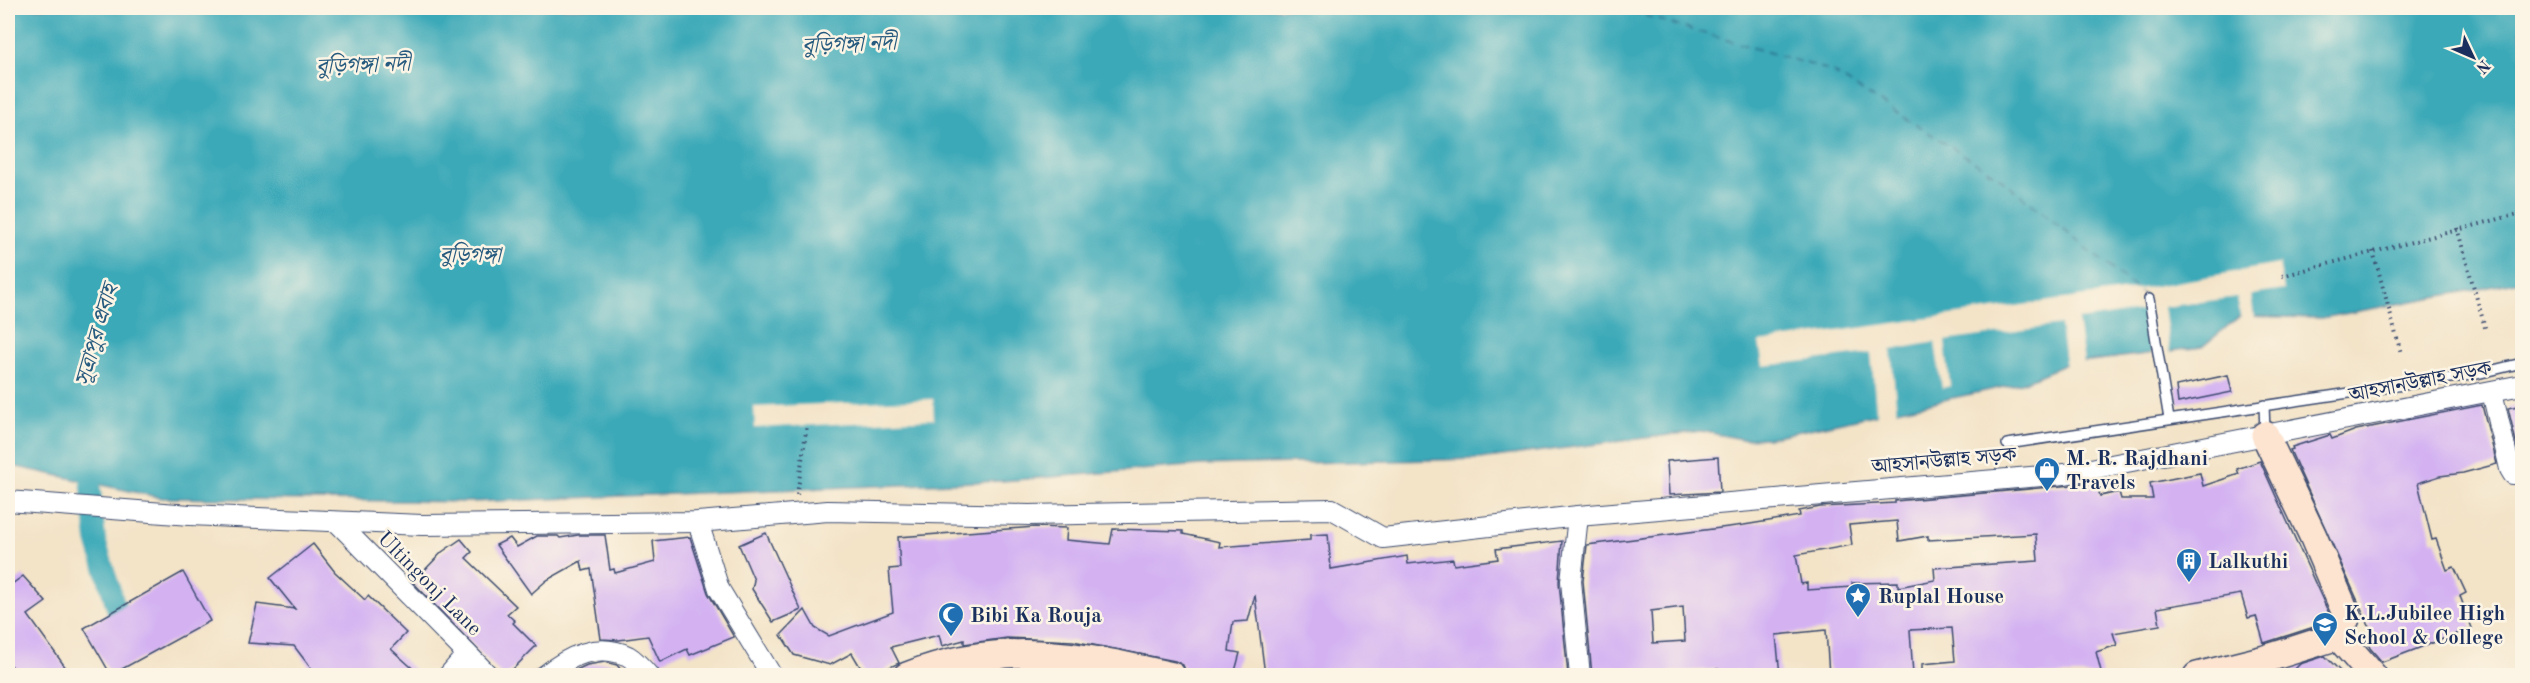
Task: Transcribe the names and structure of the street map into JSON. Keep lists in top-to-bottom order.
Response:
{
  "streets": {
    "street": ["আহসানউল্লাহ সড়ক", "Ultingonj Lane"]
  },
  "crossings": [
    ["আহসানউল্লাহ সড়ক", "Ultingonj Lane"]
  ],
  "water": ["বুড়িগঙ্গা নদী", "বুড়িগঙ্গা", "সূত্রাপুর প্রবাহ"],
  "places": {
    "shop": ["M. R. Rajdhani Travels"],
    "building": ["Lalkuthi"],
    "place": ["Ruplal House"],
    "mosque": ["Bibi Ka Rouja"],
    "school or university": ["K.L.Jubilee High School & College"]
  },
  "north": "bottom right"
}
